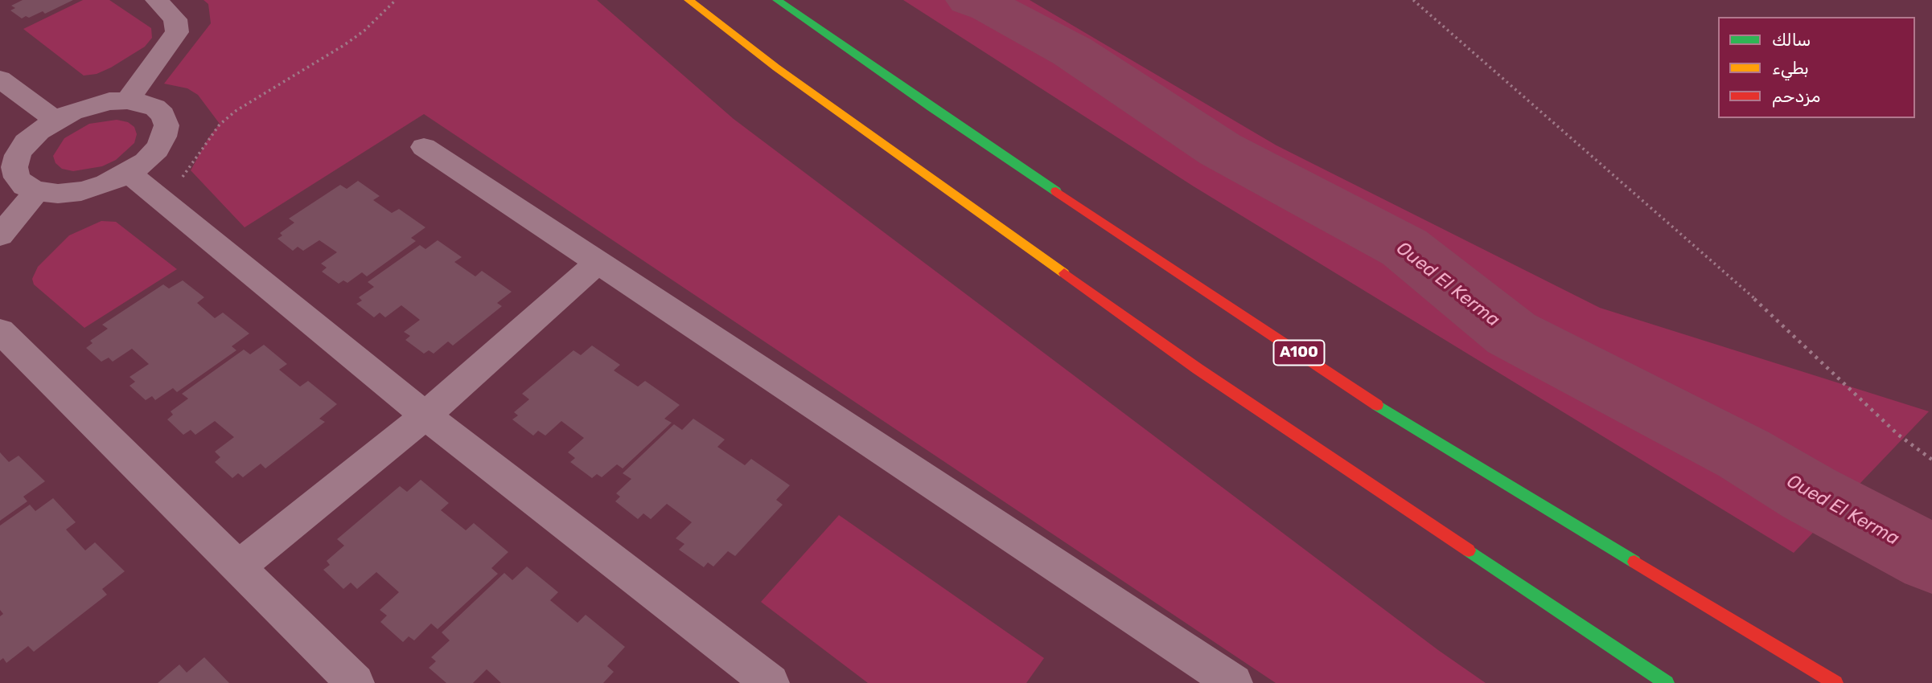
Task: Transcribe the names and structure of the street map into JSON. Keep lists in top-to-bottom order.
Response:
{
  "streets": {
    "highway": ["A100"]
  },
  "water": ["Oued El Kerma"],
  "legend": ["سالك", "بطيء", "مزدحم"]
}
